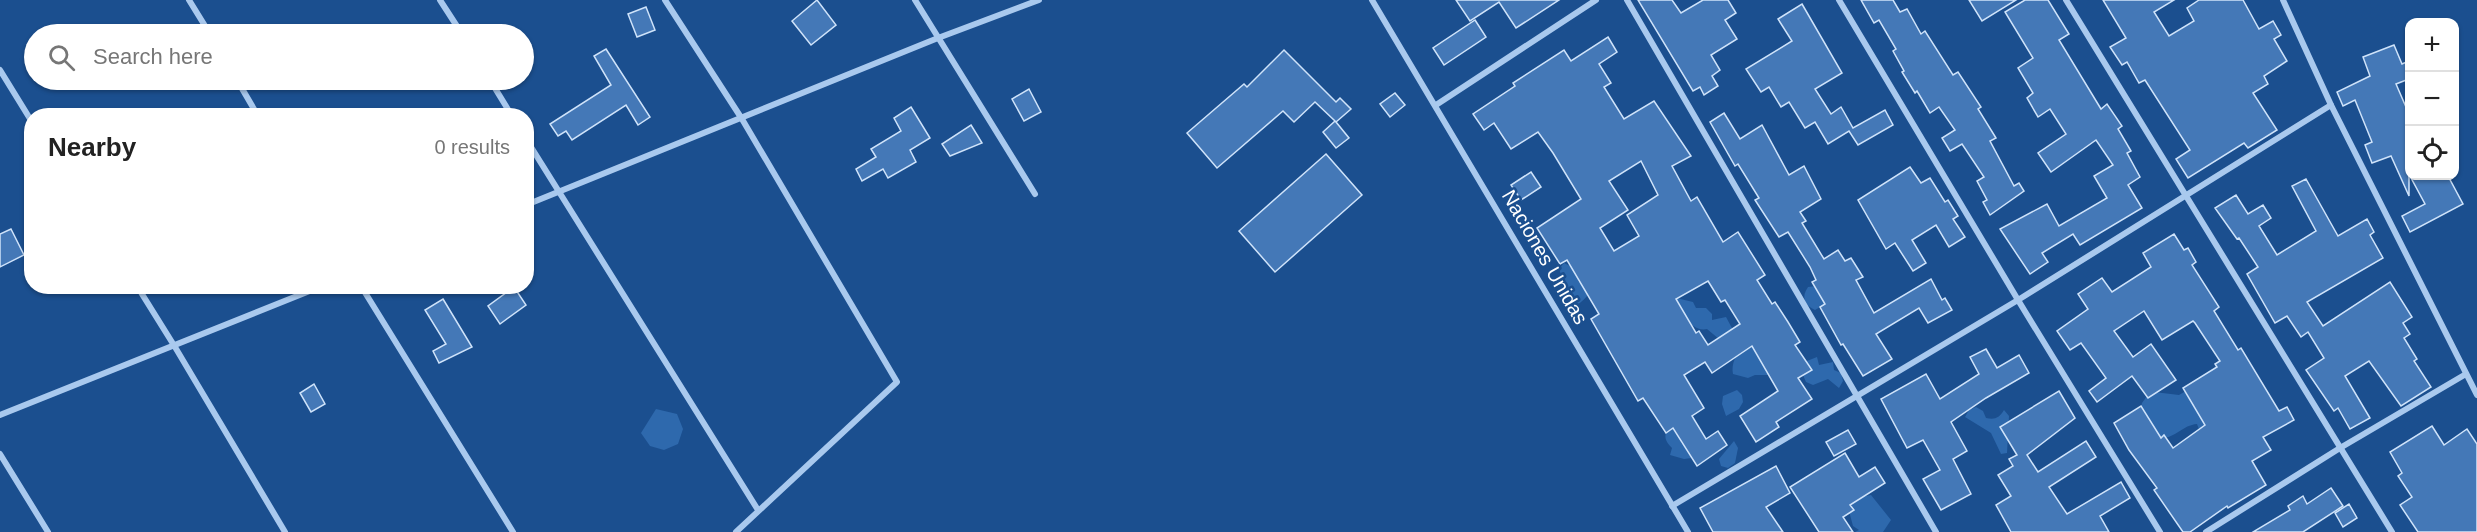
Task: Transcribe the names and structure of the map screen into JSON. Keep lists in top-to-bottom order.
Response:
{
  "streets": {
    "street": ["Naciones Unidas"]
  },
  "page": {
    "map_buttons": ["+", "−"],
    "search": "Search here",
    "heading": ["Nearby", "0 results"]
  }
}
